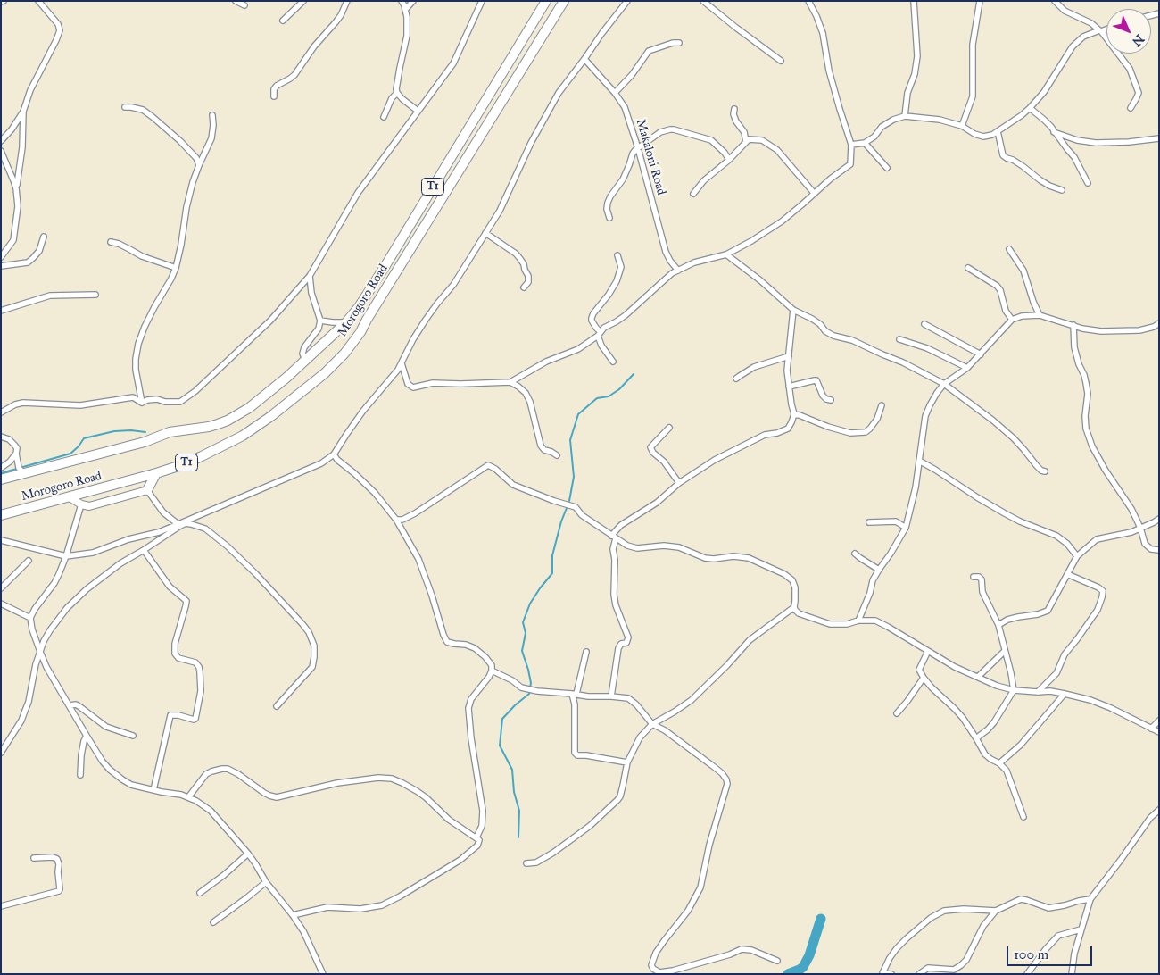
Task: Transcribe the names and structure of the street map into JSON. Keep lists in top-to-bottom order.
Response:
{
  "streets": {
    "highway": ["T1", "Morogoro Road"],
    "street": ["Makaloni Road"]
  },
  "scale_bar": "100 m",
  "north": "bottom right"
}
